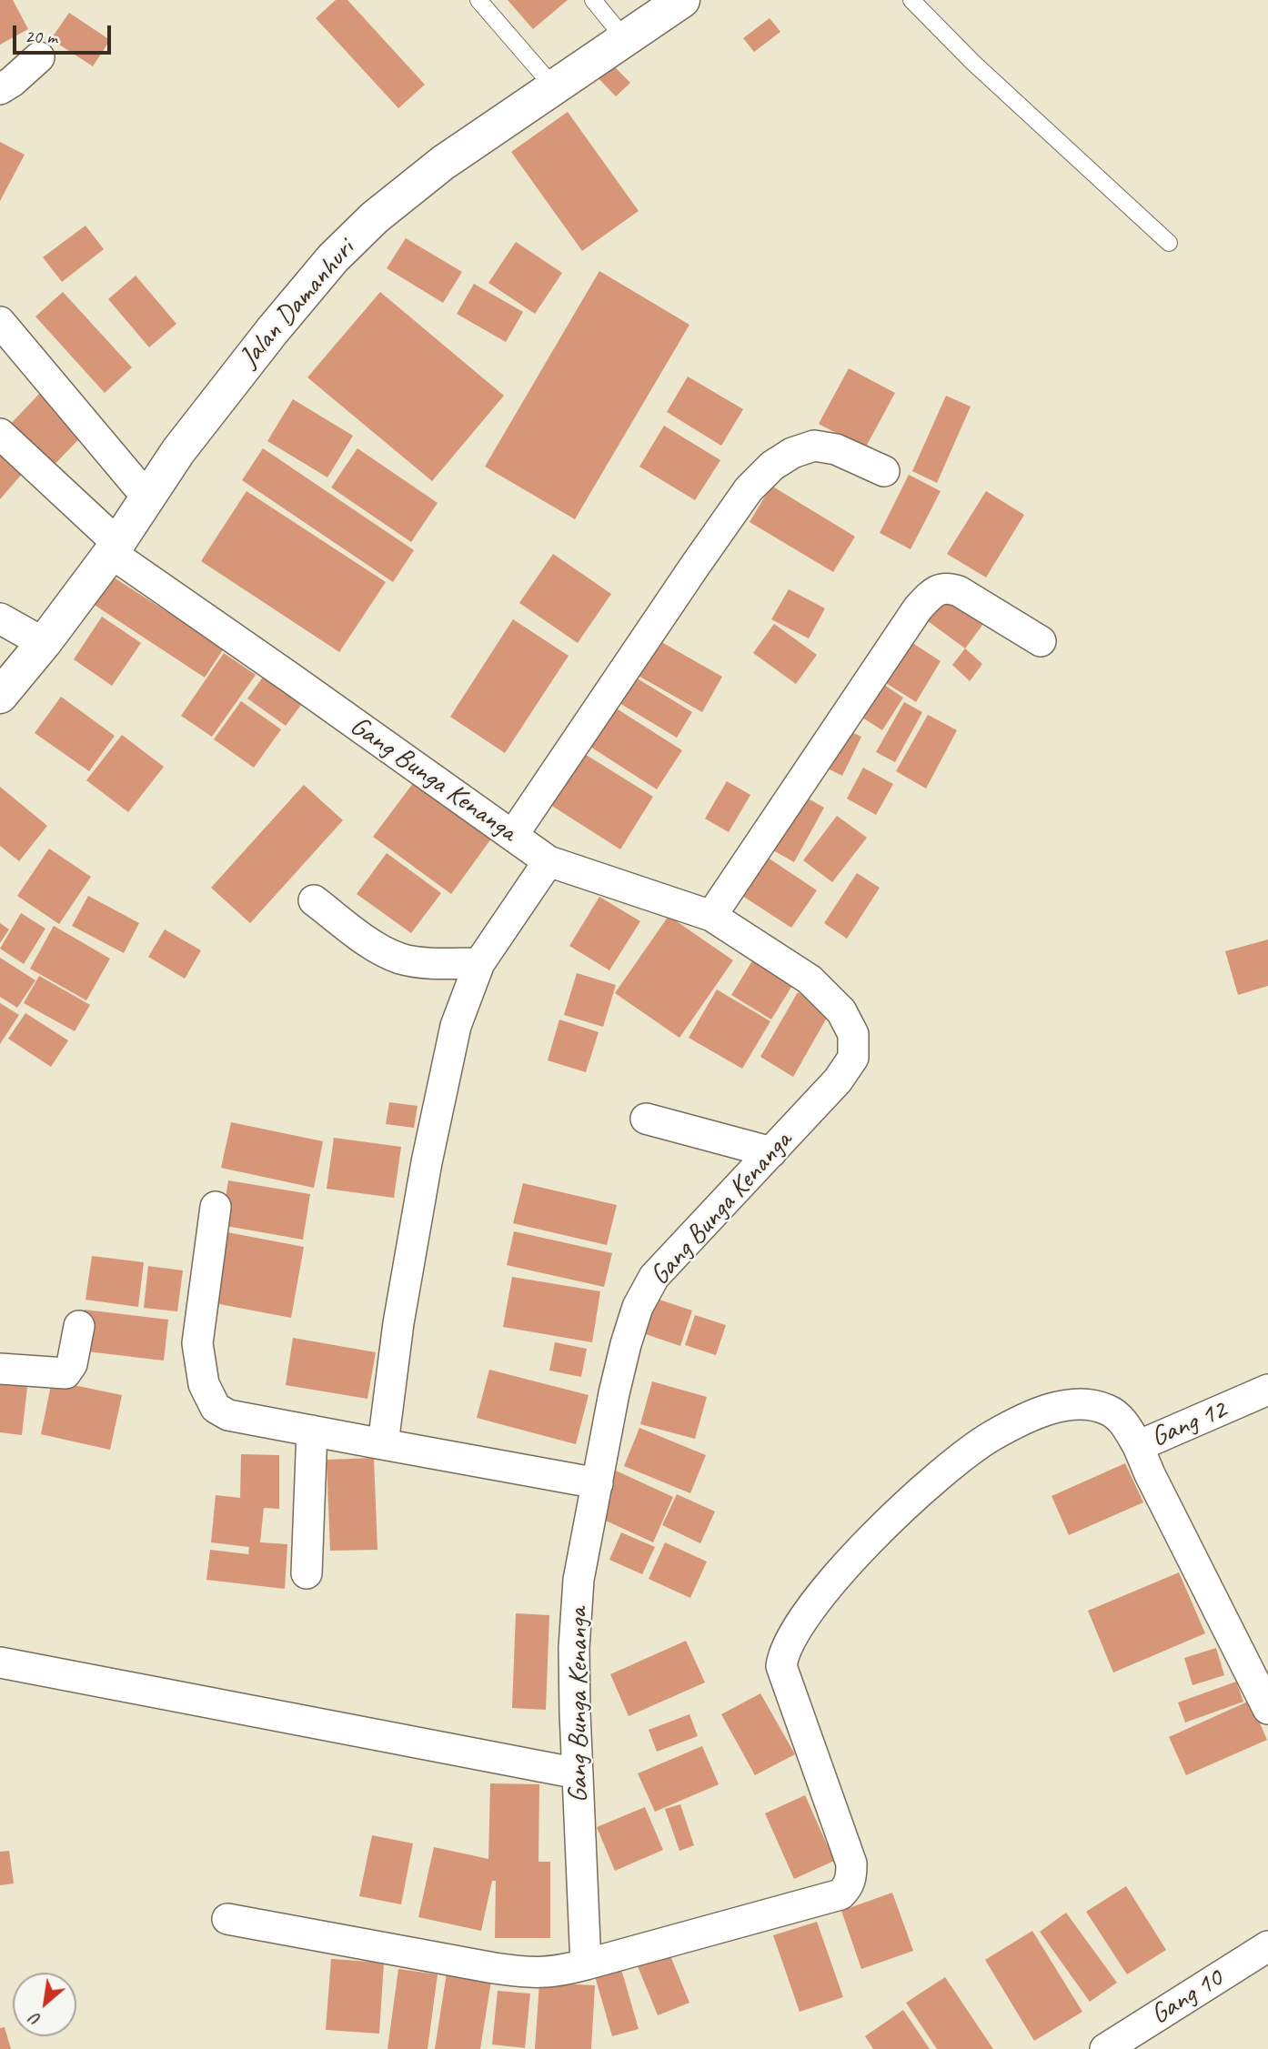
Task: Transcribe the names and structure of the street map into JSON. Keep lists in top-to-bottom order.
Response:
{
  "streets": {
    "street": [
      "Jalan Damanhuri",
      "Gang Bunga Kenanga",
      "Gang 12",
      "Gang 10"
    ]
  },
  "crossings": [
    ["Jalan Damanhuri", "Gang Bunga Kenanga"]
  ],
  "scale_bar": "20 m",
  "north": "bottom left"
}
